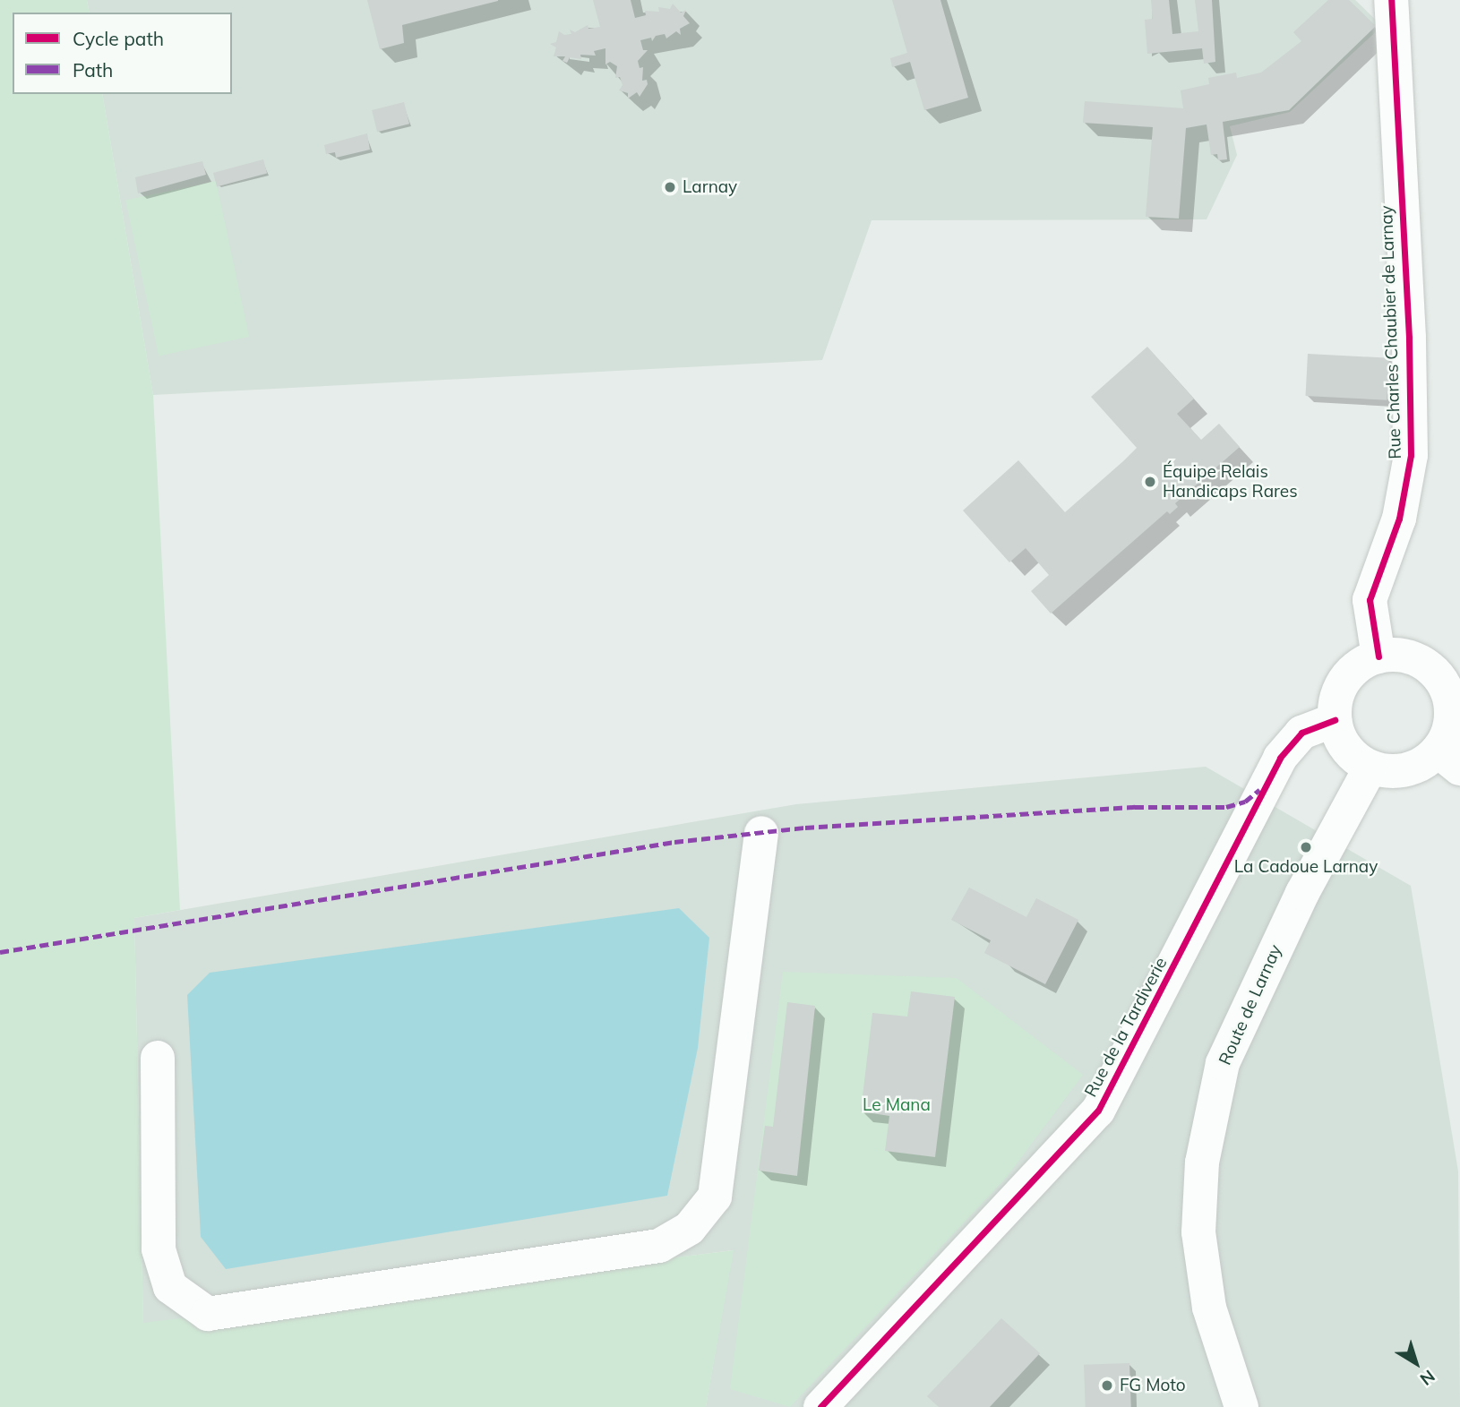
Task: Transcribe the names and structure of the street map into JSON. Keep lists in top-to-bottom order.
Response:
{
  "streets": {
    "street": ["Rue Charles Chaubier de Larnay", "Route de Larnay", "Rue de la Tardiverie"]
  },
  "crossings": [
    ["Rue Charles Chaubier de Larnay", "Route de Larnay"],
    ["Rue Charles Chaubier de Larnay", "Rue de la Tardiverie"],
    ["Route de Larnay", "Rue de la Tardiverie"]
  ],
  "parks": ["Le Mana"],
  "places": [
    "Larnay",
    "Équipe Relais Handicaps Rares",
    "La Cadoue Larnay",
    "FG Moto"
  ],
  "legend": ["Cycle path", "Path"],
  "north": "bottom right"
}
